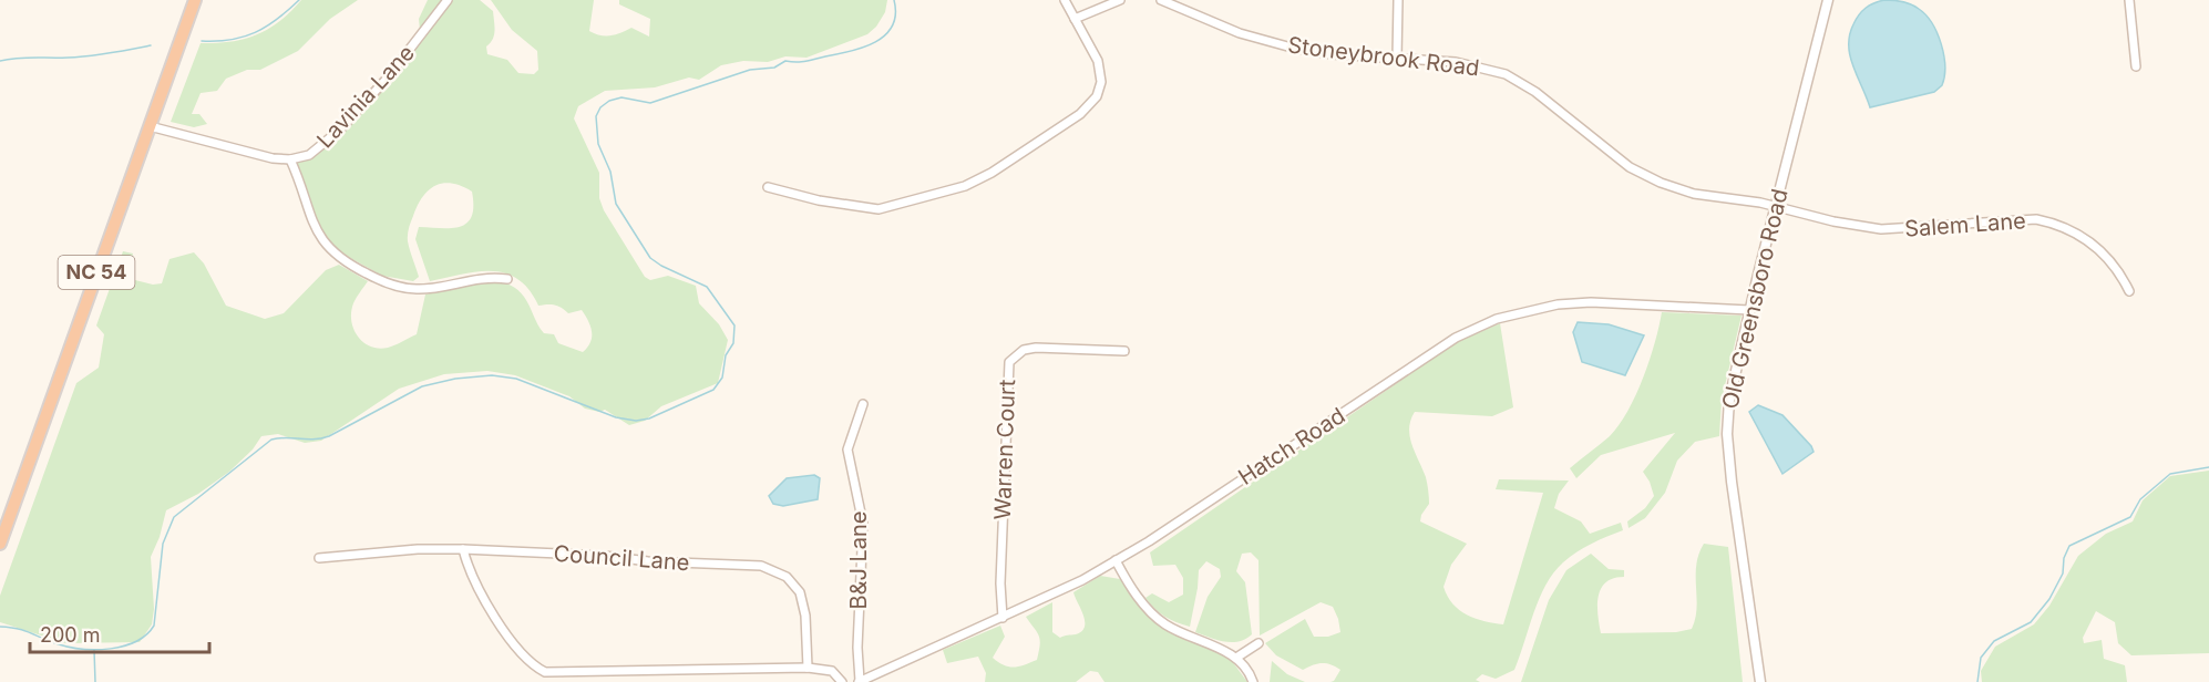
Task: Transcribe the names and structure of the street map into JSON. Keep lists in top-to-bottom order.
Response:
{
  "streets": {
    "highway": ["NC 54"],
    "street": [
      "Stoneybrook Road",
      "Lavinia Lane",
      "Salem Lane",
      "Old Greensboro Road",
      "Hatch Road",
      "Warren Court",
      "Council Lane",
      "B&J Lane"
    ]
  },
  "crossings": [
    ["Stoneybrook Road", "Salem Lane"],
    ["Stoneybrook Road", "Old Greensboro Road"],
    ["Salem Lane", "Old Greensboro Road"],
    ["Old Greensboro Road", "Hatch Road"],
    ["Hatch Road", "Warren Court"],
    ["Hatch Road", "B&J Lane"]
  ],
  "scale_bar": "200 m"
}
